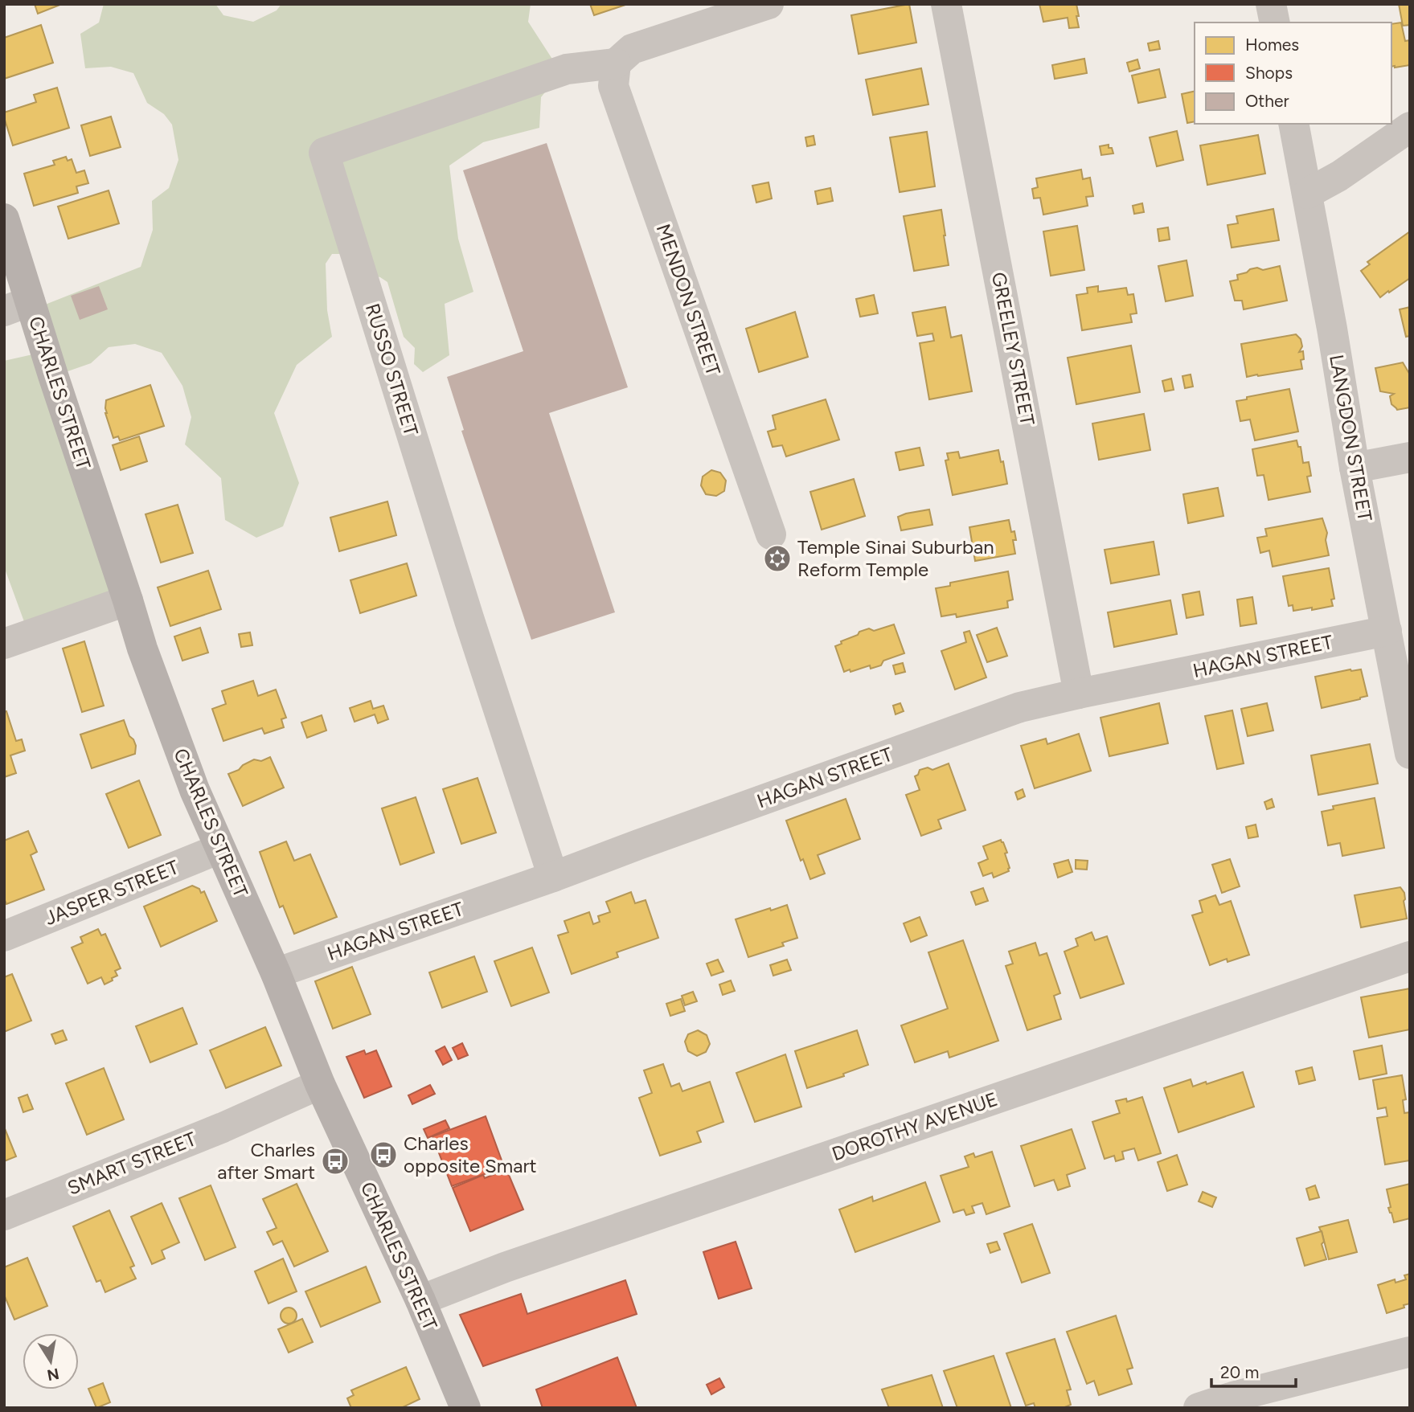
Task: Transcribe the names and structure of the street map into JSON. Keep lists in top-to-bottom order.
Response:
{
  "streets": {
    "main road": ["CHARLES STREET"],
    "street": [
      "MENDON STREET",
      "GREELEY STREET",
      "RUSSO STREET",
      "LANGDON STREET",
      "HAGAN STREET",
      "JASPER STREET",
      "DOROTHY AVENUE",
      "SMART STREET"
    ]
  },
  "crossings": [
    ["MENDON STREET", "RUSSO STREET"],
    ["GREELEY STREET", "HAGAN STREET"],
    ["RUSSO STREET", "HAGAN STREET"],
    ["CHARLES STREET", "HAGAN STREET"],
    ["CHARLES STREET", "JASPER STREET"],
    ["CHARLES STREET", "DOROTHY AVENUE"],
    ["CHARLES STREET", "SMART STREET"],
    ["LANGDON STREET", "HAGAN STREET"]
  ],
  "places": {
    "synagogue": ["Temple Sinai Suburban Reform Temple"],
    "bus stop": ["Charles opposite Smart", "Charles after Smart"]
  },
  "legend": ["Homes", "Shops", "Other"],
  "scale_bar": "20 m",
  "north": "bottom"
}
